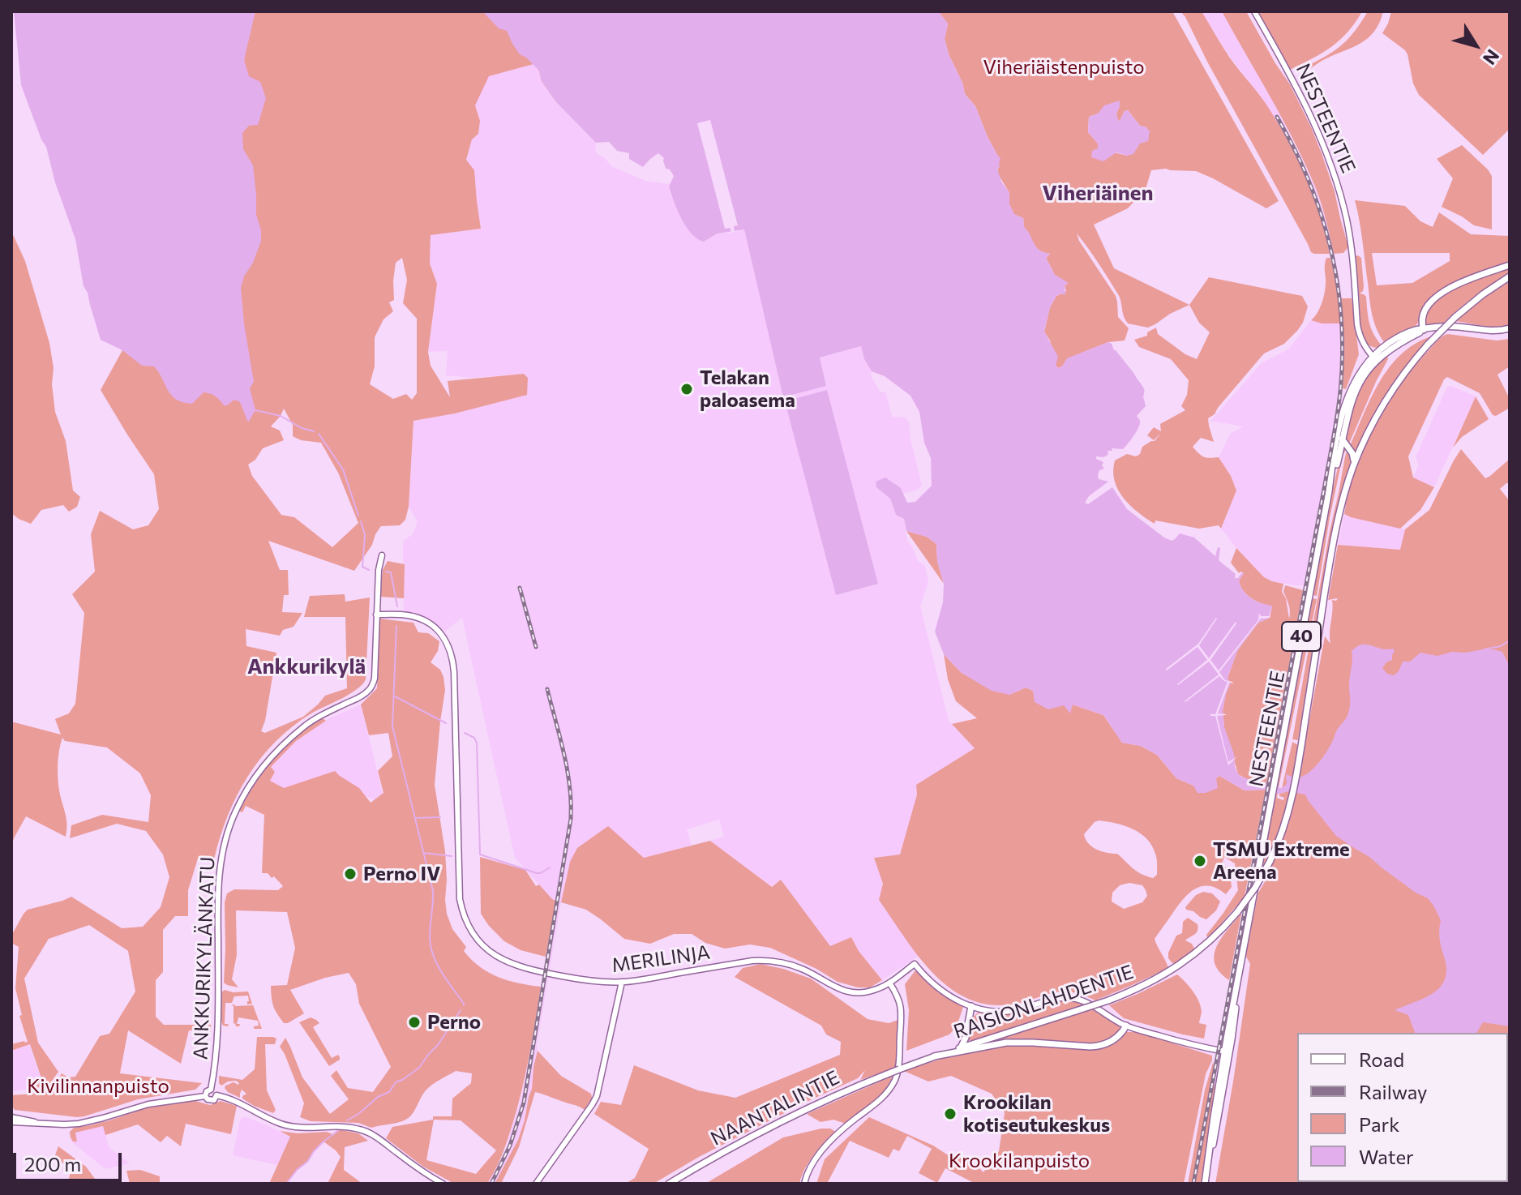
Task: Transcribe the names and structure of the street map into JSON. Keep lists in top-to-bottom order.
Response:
{
  "streets": {
    "main road": [
      "NESTEENTIE",
      "40",
      "RAISIONLAHDENTIE",
      "NAANTALINTIE"
    ],
    "street": ["ANKKURIKYLÄNKATU", "MERILINJA"]
  },
  "crossings": [
    ["NESTEENTIE", "40"],
    ["ANKKURIKYLÄNKATU", "MERILINJA"],
    ["RAISIONLAHDENTIE", "NAANTALINTIE"]
  ],
  "districts": ["Viheriäinen", "Ankkurikylä"],
  "parks": ["Viheriäistenpuisto", "Kivilinnanpuisto", "Krookilanpuisto"],
  "places": [
    "Telakan paloasema",
    "TSMU Extreme Areena",
    "Perno IV",
    "Perno",
    "Krookilan kotiseutukeskus"
  ],
  "legend": [
    "Road",
    "Railway",
    "Park",
    "Water"
  ],
  "scale_bar": "200 m",
  "north": "bottom right"
}
